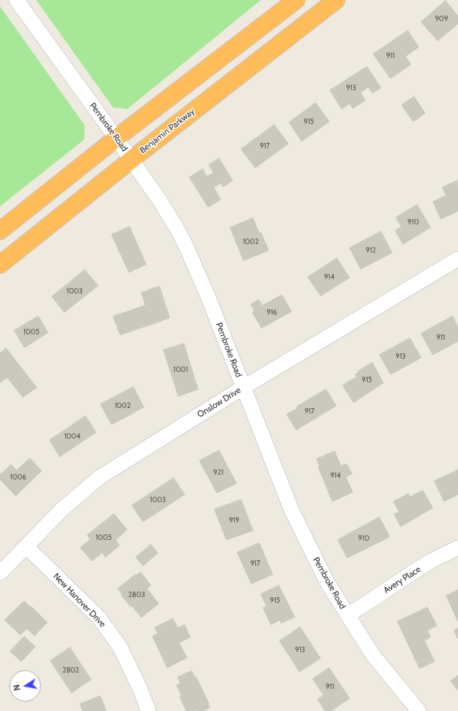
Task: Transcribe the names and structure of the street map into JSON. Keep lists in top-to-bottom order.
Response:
{
  "streets": {
    "highway": ["Benjamin Parkway"],
    "street": [
      "Pembroke Road",
      "Onslow Drive",
      "Avery Place",
      "New Hanover Drive"
    ]
  },
  "crossings": [
    ["Pembroke Road", "Benjamin Parkway"],
    ["Pembroke Road", "Onslow Drive"],
    ["Pembroke Road", "Avery Place"],
    ["Onslow Drive", "New Hanover Drive"]
  ],
  "house_numbers": [
    "909",
    "911",
    "913",
    "915",
    "917",
    "910",
    "1002",
    "912",
    "914",
    "1003",
    "916",
    "1005",
    "911",
    "913",
    "1001",
    "915",
    "1002",
    "917",
    "1004",
    "921",
    "914",
    "1006",
    "1003",
    "919",
    "1005",
    "910",
    "917",
    "2803",
    "915",
    "913",
    "2802",
    "911"
  ],
  "north": "left"
}
